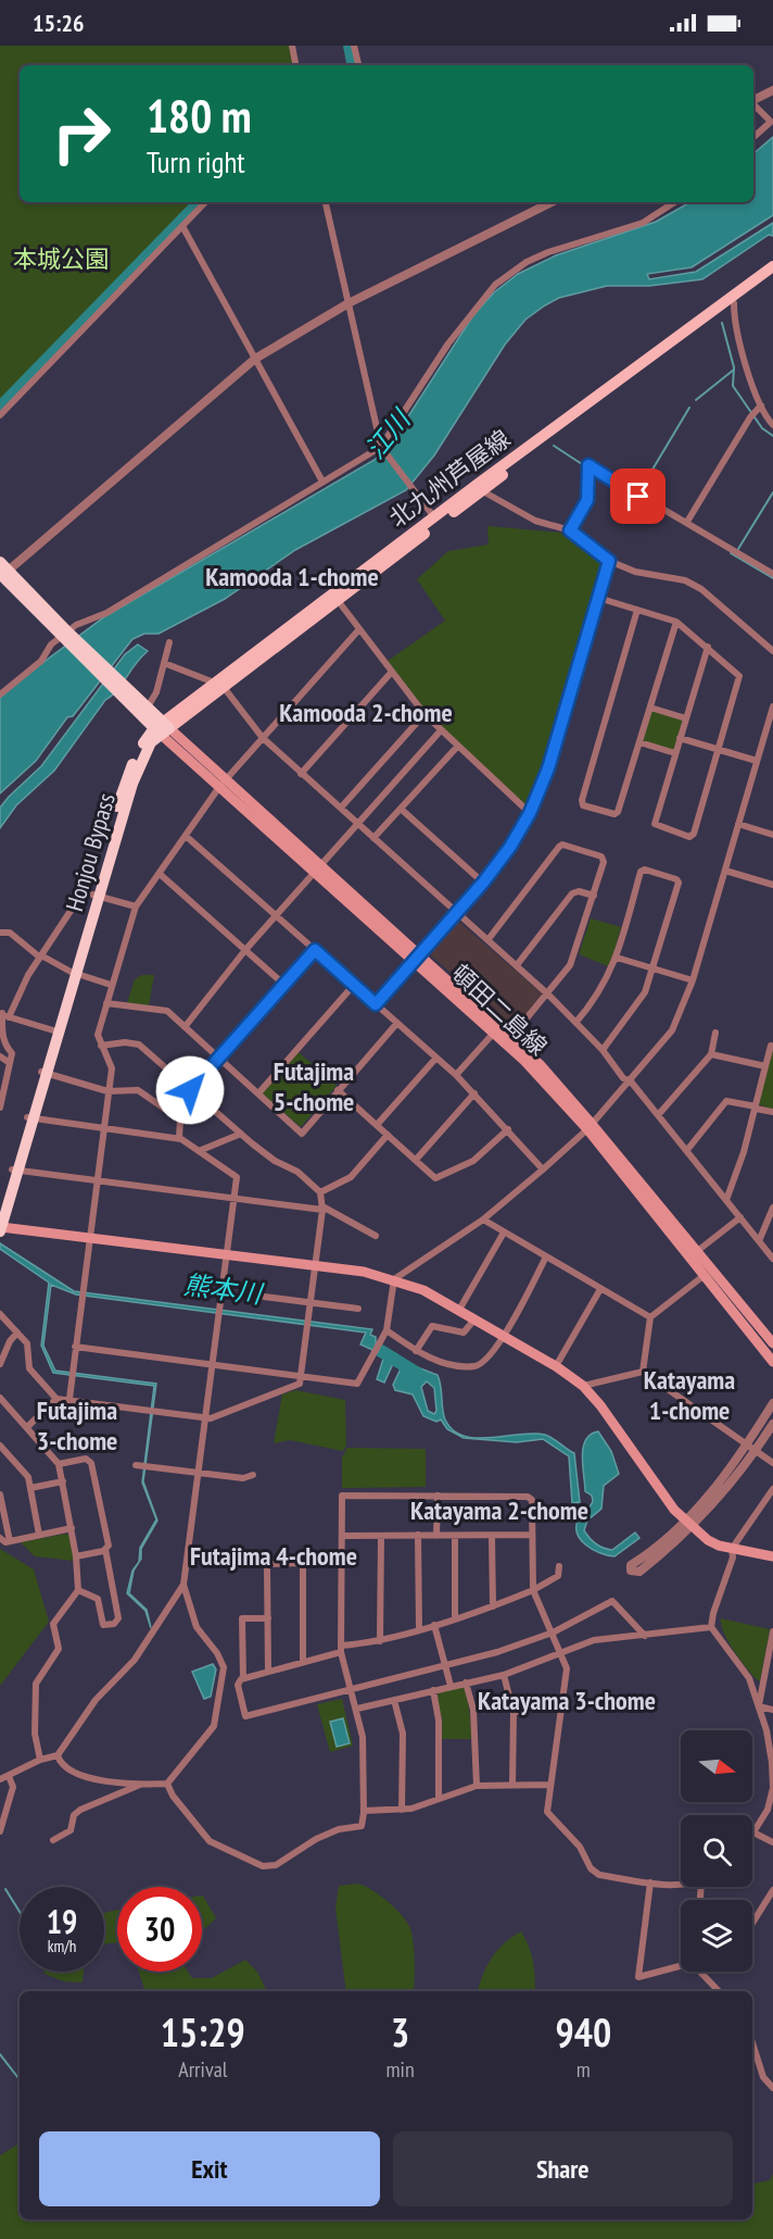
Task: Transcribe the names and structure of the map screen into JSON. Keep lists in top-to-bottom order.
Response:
{
  "streets": {
    "highway": ["Honjou Bypass"],
    "main road": ["北九州芦屋線", "頓田二島線"]
  },
  "crossings": [
    ["北九州芦屋線", "Honjou Bypass"],
    ["北九州芦屋線", "頓田二島線"],
    ["Honjou Bypass", "頓田二島線"]
  ],
  "districts": [
    "Kamooda 1-chome",
    "Kamooda 2-chome",
    "Futajima 5-chome",
    "Katayama 1-chome",
    "Futajima 3-chome",
    "Katayama 2-chome",
    "Futajima 4-chome",
    "Katayama 3-chome"
  ],
  "water": ["江川", "熊本川"],
  "parks": ["本城公園"],
  "north": "right",
  "page": {
    "status": "15:26",
    "turn": ["180 m", "Turn right"],
    "speed": "19 km/h",
    "limit": "30",
    "eta": [
      "15:29",
      "Arrival",
      "3",
      "min",
      "940",
      "m"
    ],
    "buttons": ["Exit", "Share"]
  }
}
